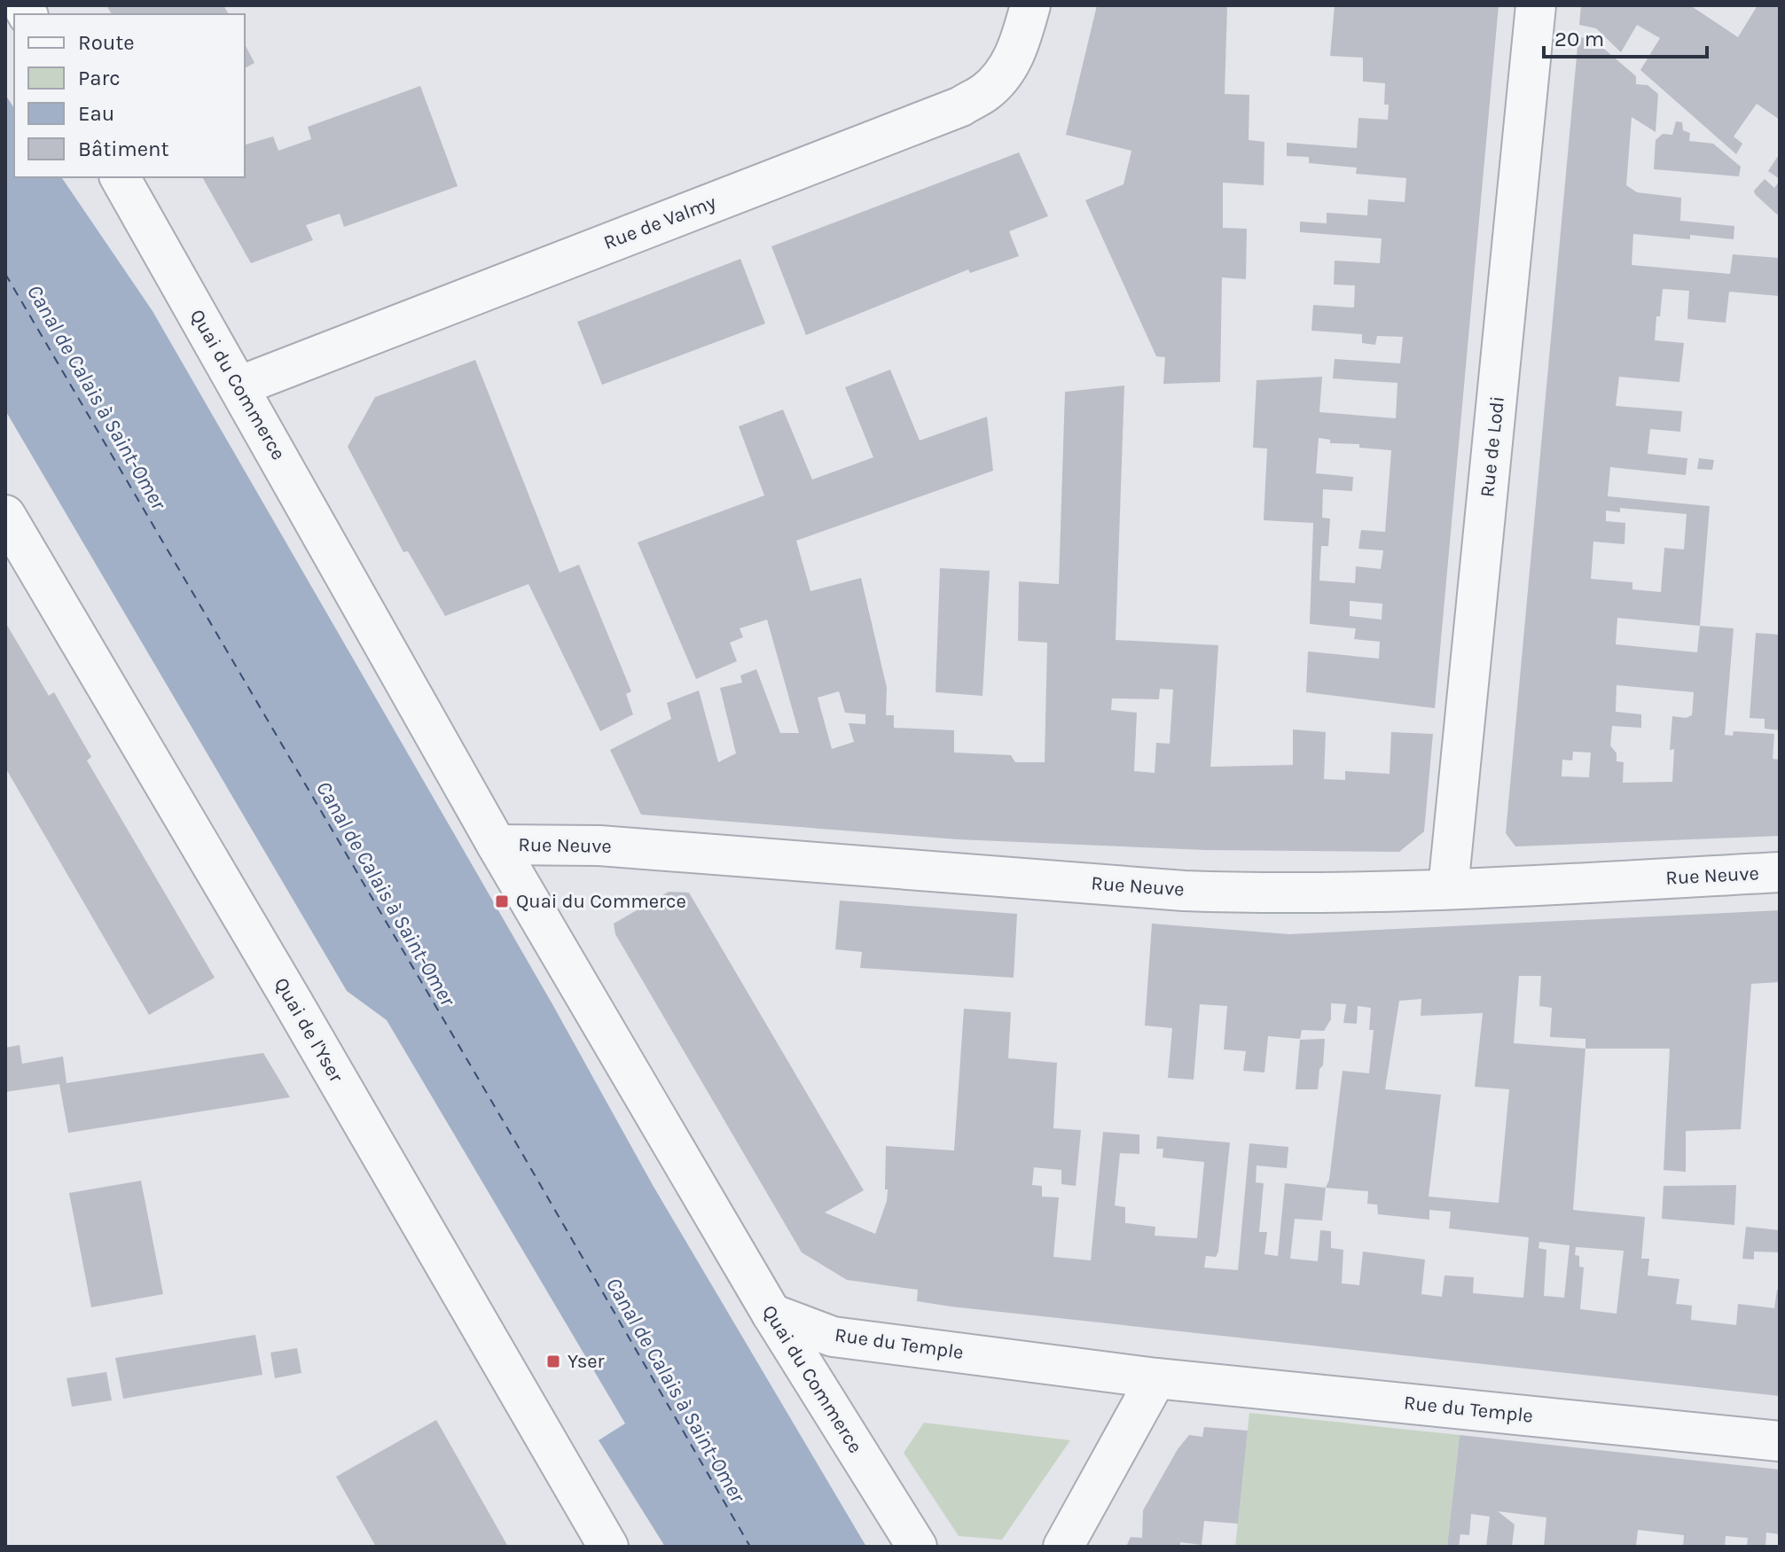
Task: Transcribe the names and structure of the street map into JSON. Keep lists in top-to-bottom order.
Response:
{
  "streets": {
    "street": [
      "Rue de Valmy",
      "Quai du Commerce",
      "Rue de Lodi",
      "Rue Neuve",
      "Quai de l'Yser",
      "Rue du Temple"
    ]
  },
  "crossings": [
    ["Rue de Valmy", "Quai du Commerce"],
    ["Quai du Commerce", "Rue Neuve"],
    ["Quai du Commerce", "Rue du Temple"],
    ["Rue de Lodi", "Rue Neuve"]
  ],
  "water": ["Canal de Calais à Saint-Omer"],
  "places": {
    "transit": ["Quai du Commerce", "Yser"]
  },
  "legend": [
    "Route",
    "Parc",
    "Eau",
    "Bâtiment"
  ],
  "scale_bar": "20 m"
}
